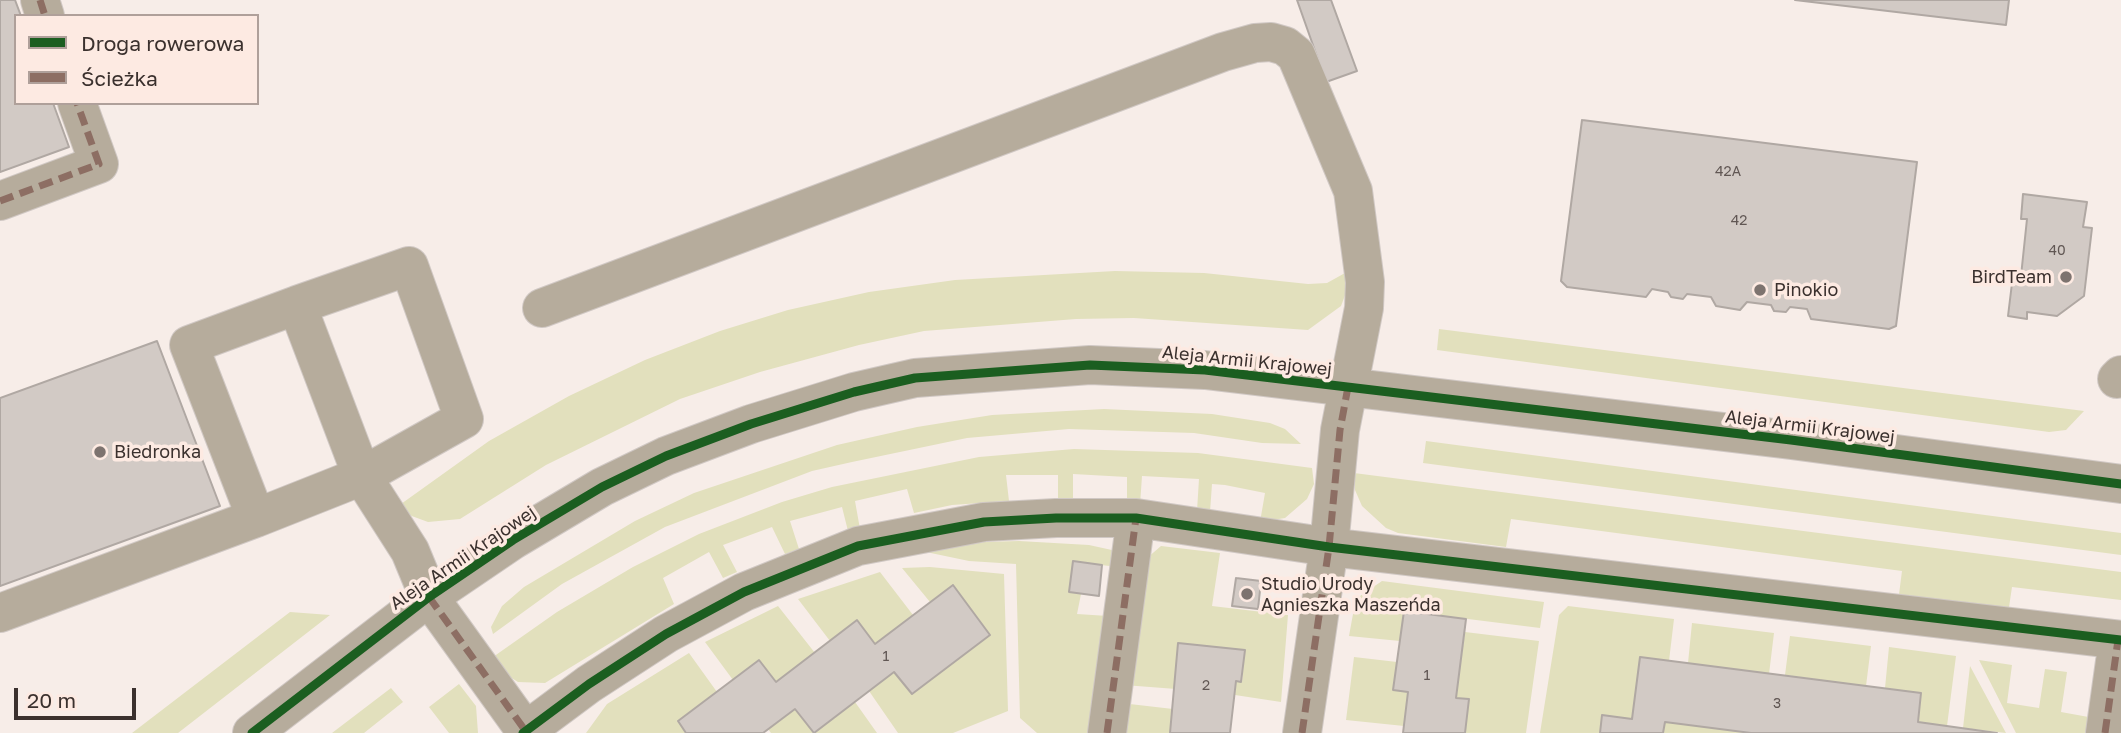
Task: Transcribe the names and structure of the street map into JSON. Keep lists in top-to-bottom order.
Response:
{
  "streets": {
    "street": ["Aleja Armii Krajowej"]
  },
  "places": [
    "BirdTeam",
    "Pinokio",
    "Biedronka",
    "Studio Urody Agnieszka Maszeńda"
  ],
  "house_numbers": [
    "42A",
    "42",
    "40",
    "1",
    "1",
    "2",
    "3"
  ],
  "legend": ["Droga rowerowa", "Ścieżka"],
  "scale_bar": "20 m"
}
